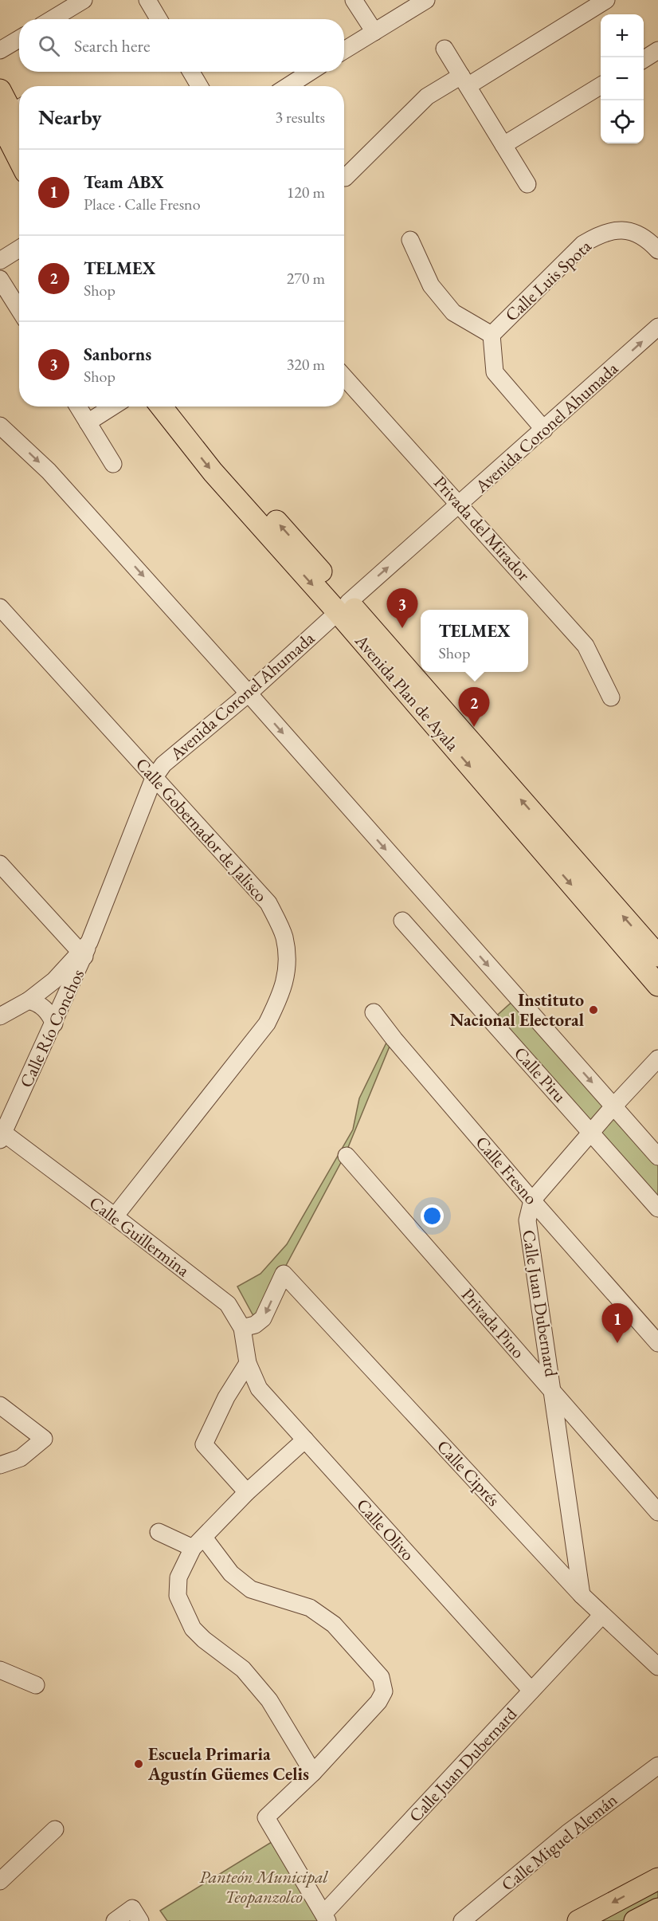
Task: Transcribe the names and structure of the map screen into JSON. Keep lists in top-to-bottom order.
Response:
{
  "streets": {
    "main road": ["Avenida Plan de Ayala"],
    "street": [
      "Calle Luis Spota",
      "Avenida Coronel Ahumada",
      "Privada del Mirador",
      "Calle Gobernador de Jalisco",
      "Calle Río Conchos",
      "Calle Piru",
      "Calle Fresno",
      "Calle Guillermina",
      "Calle Juan Dubernard",
      "Privada Pino",
      "Calle Ciprés",
      "Calle Olivo",
      "Calle Miguel Alemán"
    ]
  },
  "crossings": [
    ["Avenida Coronel Ahumada", "Privada del Mirador"],
    ["Avenida Coronel Ahumada", "Avenida Plan de Ayala"],
    ["Avenida Coronel Ahumada", "Calle Gobernador de Jalisco"],
    ["Avenida Coronel Ahumada", "Calle Río Conchos"],
    ["Calle Gobernador de Jalisco", "Calle Guillermina"],
    ["Calle Río Conchos", "Calle Guillermina"],
    ["Calle Piru", "Calle Juan Dubernard"],
    ["Calle Fresno", "Calle Juan Dubernard"],
    ["Calle Guillermina", "Calle Ciprés"],
    ["Calle Guillermina", "Calle Olivo"],
    ["Calle Juan Dubernard", "Privada Pino"],
    ["Calle Juan Dubernard", "Calle Ciprés"],
    ["Calle Juan Dubernard", "Calle Olivo"]
  ],
  "one_way": ["Calle Ciprés"],
  "parks": ["Panteón Municipal Teopanzolco"],
  "places": ["Instituto Nacional Electoral", "Escuela Primaria Agustín Güemes Celis"],
  "page": {
    "map_buttons": ["+", "−"],
    "search": "Search here",
    "heading": ["Nearby", "3 results"],
    "list": [
      {
        "mark": "1",
        "name": "Team ABX",
        "note": "Place · Calle Fresno",
        "value": "120 m"
      },
      {
        "mark": "2",
        "name": "TELMEX",
        "note": "Shop",
        "value": "270 m"
      },
      {
        "mark": "3",
        "name": "Sanborns",
        "note": "Shop",
        "value": "320 m"
      }
    ],
    "pins": ["3", "2", "1"],
    "popup": ["TELMEX", "Shop"]
  }
}
